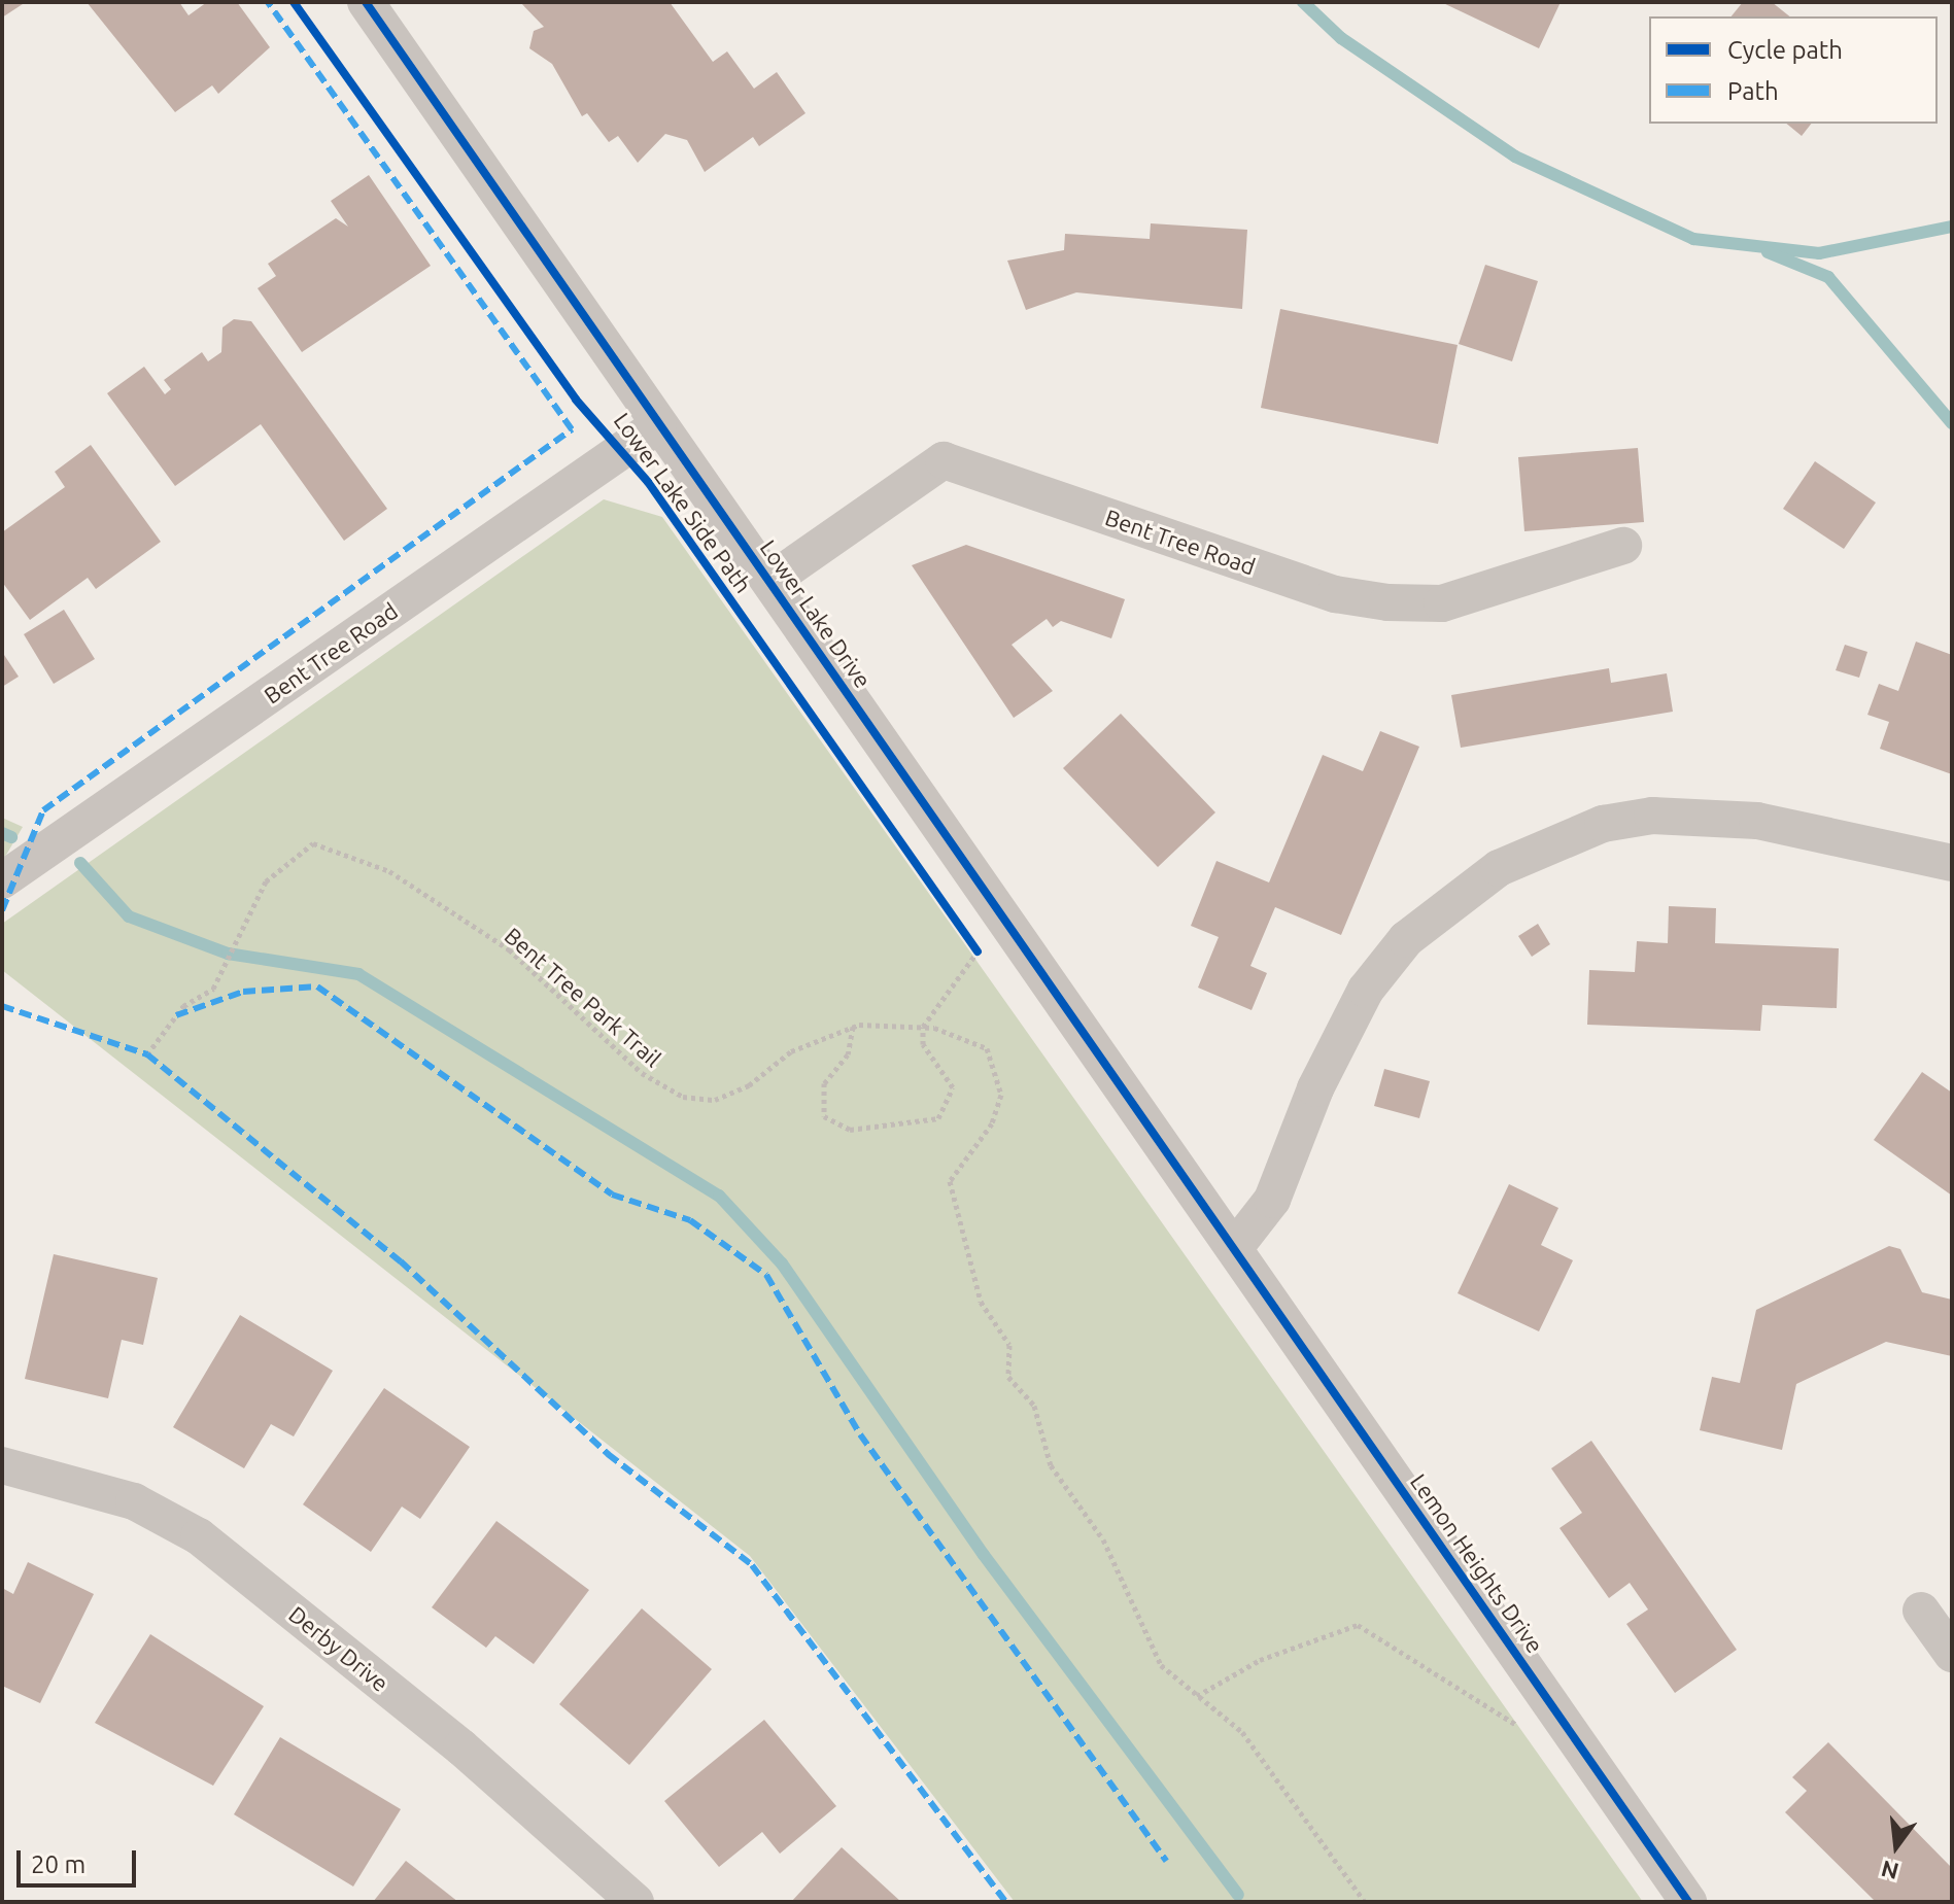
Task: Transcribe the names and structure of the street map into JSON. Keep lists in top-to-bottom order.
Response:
{
  "streets": {
    "street": [
      "Bent Tree Road",
      "Lower Lake Drive",
      "Lemon Heights Drive",
      "Derby Drive"
    ],
    "path": ["Bent Tree Park Trail"],
    "cycle path": ["Lower Lake Side Path"]
  },
  "crossings": [
    ["Bent Tree Road", "Lower Lake Drive"],
    ["Lower Lake Drive", "Lemon Heights Drive"]
  ],
  "legend": ["Cycle path", "Path"],
  "scale_bar": "20 m",
  "north": "bottom"
}
